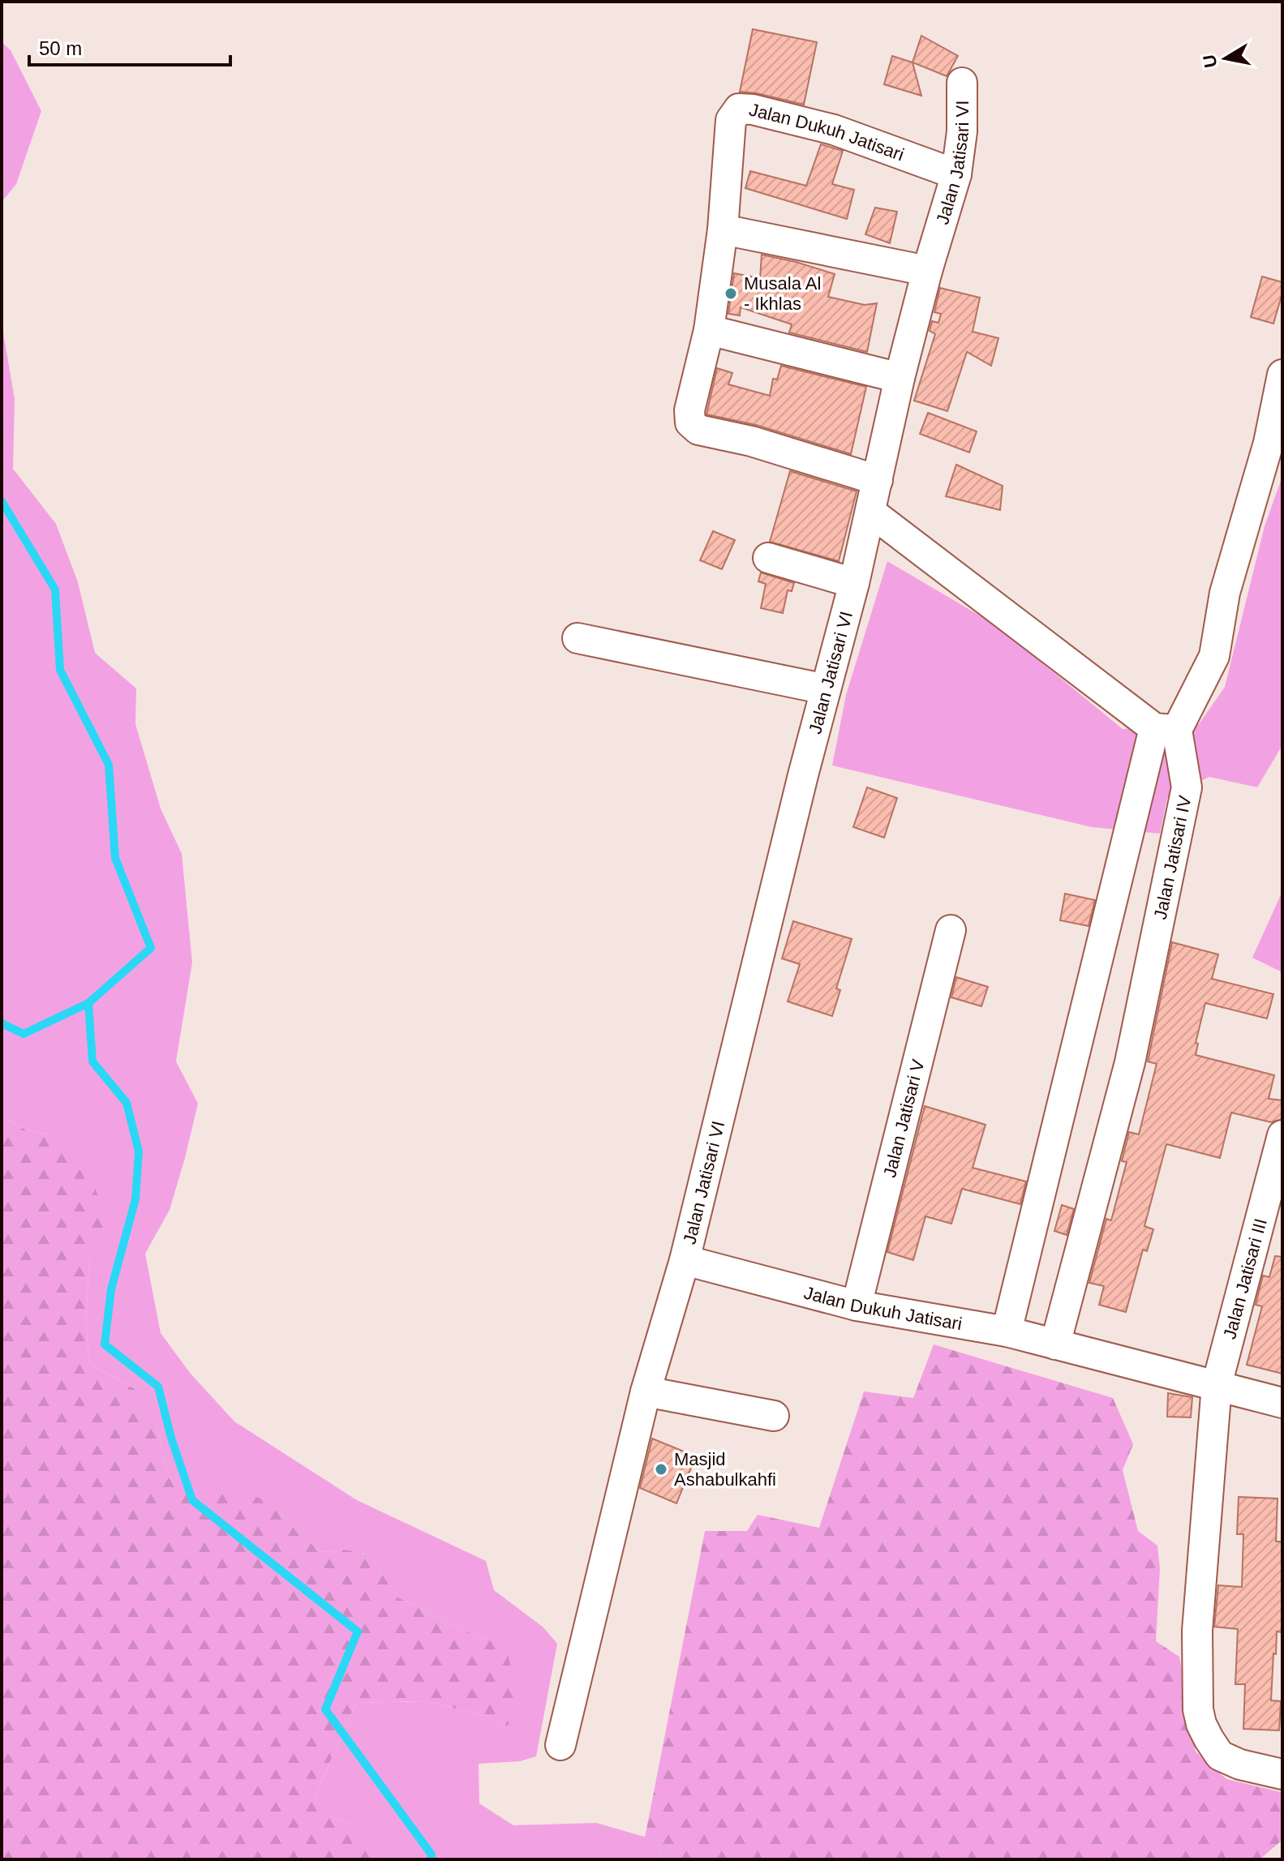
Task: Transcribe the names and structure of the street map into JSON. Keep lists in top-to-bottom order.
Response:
{
  "streets": {
    "street": [
      "Jalan Dukuh Jatisari",
      "Jalan Jatisari VI",
      "Jalan Jatisari IV",
      "Jalan Jatisari V",
      "Jalan Jatisari III"
    ]
  },
  "crossings": [
    ["Jalan Dukuh Jatisari", "Jalan Jatisari VI"],
    ["Jalan Dukuh Jatisari", "Jalan Jatisari IV"],
    ["Jalan Dukuh Jatisari", "Jalan Jatisari V"],
    ["Jalan Dukuh Jatisari", "Jalan Jatisari III"]
  ],
  "places": ["Musala Al - Ikhlas", "Masjid Ashabulkahfi"],
  "scale_bar": "50 m",
  "north": "left"
}
